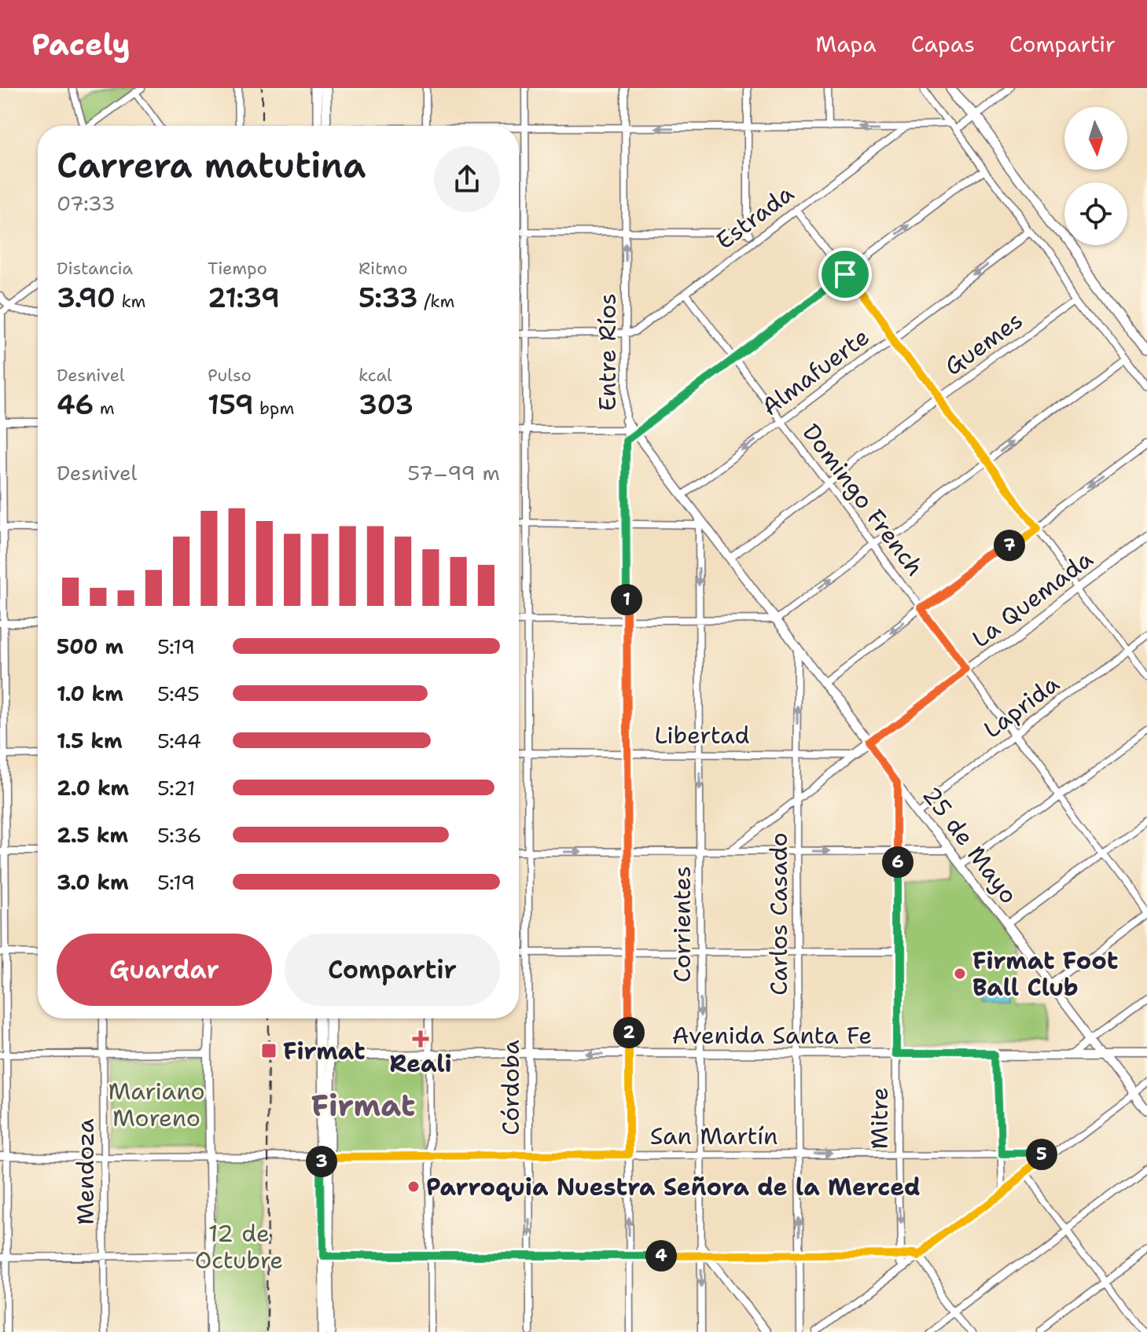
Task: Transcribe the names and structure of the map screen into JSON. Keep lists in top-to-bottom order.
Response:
{
  "streets": {
    "street": [
      "Estrada",
      "Guemes",
      "Entre Ríos",
      "Almafuerte",
      "Domingo French",
      "La Quemada",
      "Laprida",
      "Libertad",
      "25 de Mayo",
      "Carlos Casado",
      "Corrientes",
      "Avenida Santa Fe",
      "Córdoba",
      "Mitre",
      "San Martín",
      "Mendoza"
    ]
  },
  "crossings": [
    ["Estrada", "Entre Ríos"],
    ["Estrada", "Domingo French"],
    ["Guemes", "Domingo French"],
    ["Guemes", "25 de Mayo"],
    ["Entre Ríos", "Libertad"],
    ["Entre Ríos", "25 de Mayo"],
    ["Entre Ríos", "Avenida Santa Fe"],
    ["Entre Ríos", "San Martín"],
    ["Almafuerte", "Domingo French"],
    ["Almafuerte", "25 de Mayo"],
    ["Domingo French", "La Quemada"],
    ["Domingo French", "Laprida"],
    ["La Quemada", "Libertad"],
    ["La Quemada", "25 de Mayo"],
    ["La Quemada", "Carlos Casado"],
    ["Laprida", "25 de Mayo"],
    ["Libertad", "Carlos Casado"],
    ["Libertad", "Corrientes"],
    ["Libertad", "Córdoba"],
    ["25 de Mayo", "Carlos Casado"],
    ["25 de Mayo", "Corrientes"],
    ["25 de Mayo", "Avenida Santa Fe"],
    ["25 de Mayo", "Mitre"],
    ["Carlos Casado", "Avenida Santa Fe"],
    ["Carlos Casado", "San Martín"],
    ["Corrientes", "Avenida Santa Fe"],
    ["Corrientes", "San Martín"],
    ["Avenida Santa Fe", "Córdoba"],
    ["Avenida Santa Fe", "Mitre"],
    ["Córdoba", "San Martín"],
    ["Mitre", "San Martín"],
    ["San Martín", "Mendoza"]
  ],
  "one_way": ["Almafuerte", "Corrientes"],
  "districts": ["Firmat"],
  "parks": ["Mariano Moreno", "12 de Octubre"],
  "places": {
    "other": ["Firmat Foot Ball Club", "Parroquia Nuestra Señora de la Merced"],
    "health": ["Reali"],
    "transit": ["Firmat"]
  },
  "north": "bottom",
  "page": {
    "header": "Pacely",
    "nav": ["Mapa", "Capas", "Compartir"],
    "heading": ["Carrera matutina", "07:33"],
    "stats": [
      ["Distancia", "3.90 km"],
      ["Tiempo", "21:39"],
      ["Ritmo", "5:33 /km"],
      ["Desnivel", "46 m"],
      ["Pulso", "159 bpm"],
      ["kcal", "303"]
    ],
    "chart": ["Desnivel", "57–99 m"],
    "pins": [
      "7",
      "1",
      "6",
      "2",
      "5",
      "3",
      "4"
    ],
    "list": [
      {
        "name": "500 m",
        "note": "5:19"
      },
      {
        "name": "1.0 km",
        "note": "5:45"
      },
      {
        "name": "1.5 km",
        "note": "5:44"
      },
      {
        "name": "2.0 km",
        "note": "5:21"
      },
      {
        "name": "2.5 km",
        "note": "5:36"
      },
      {
        "name": "3.0 km",
        "note": "5:19"
      }
    ],
    "buttons": ["Guardar", "Compartir"]
  }
}
